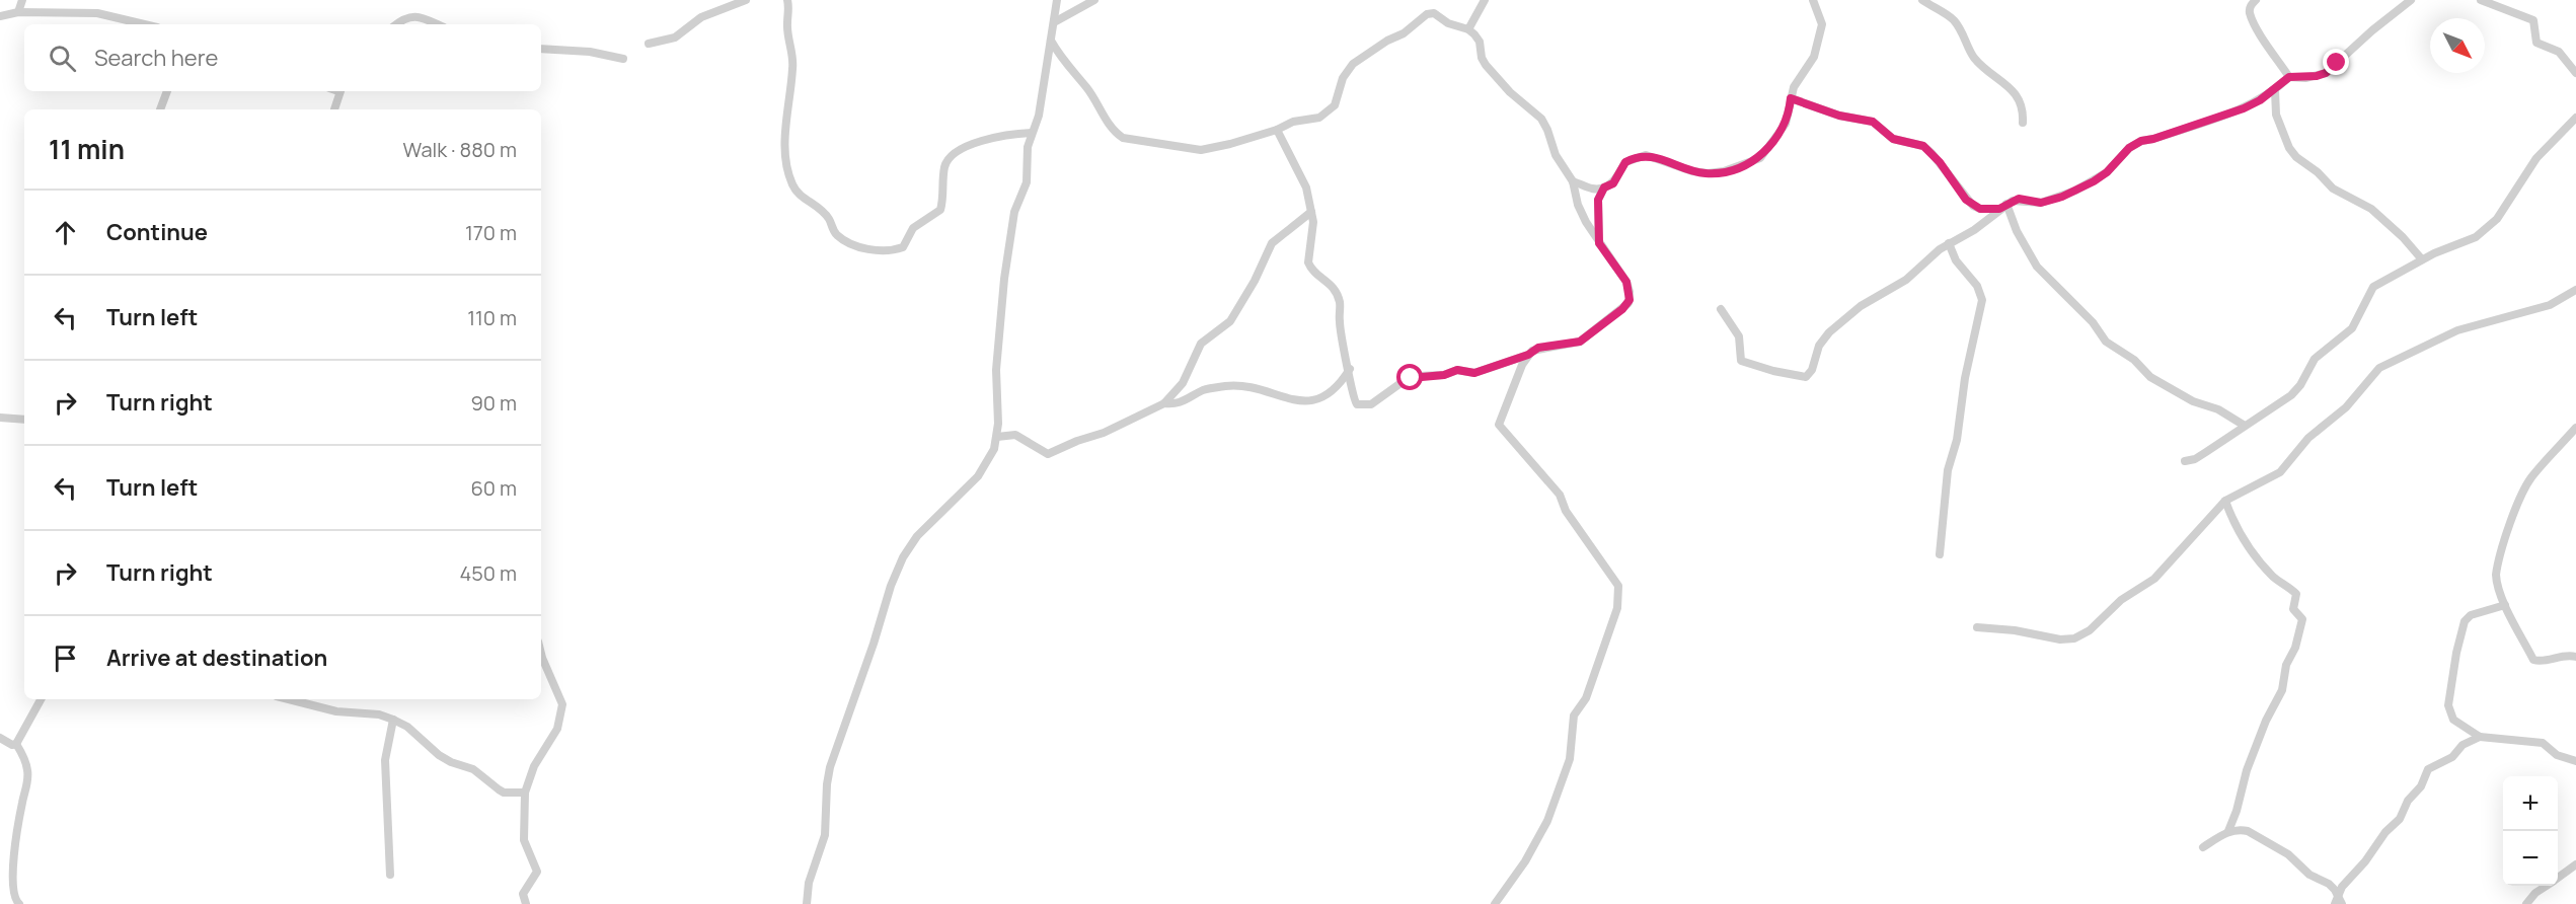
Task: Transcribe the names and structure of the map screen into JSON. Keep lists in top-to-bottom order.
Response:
{
  "north": "bottom right",
  "page": {
    "search": "Search here",
    "heading": ["11 min", "Walk · 880 m"],
    "list": [
      ["Continue", "170 m"],
      ["Turn left", "110 m"],
      ["Turn right", "90 m"],
      ["Turn left", "60 m"],
      ["Turn right", "450 m"],
      "Arrive at destination"
    ],
    "map_buttons": ["+", "−"]
  }
}
